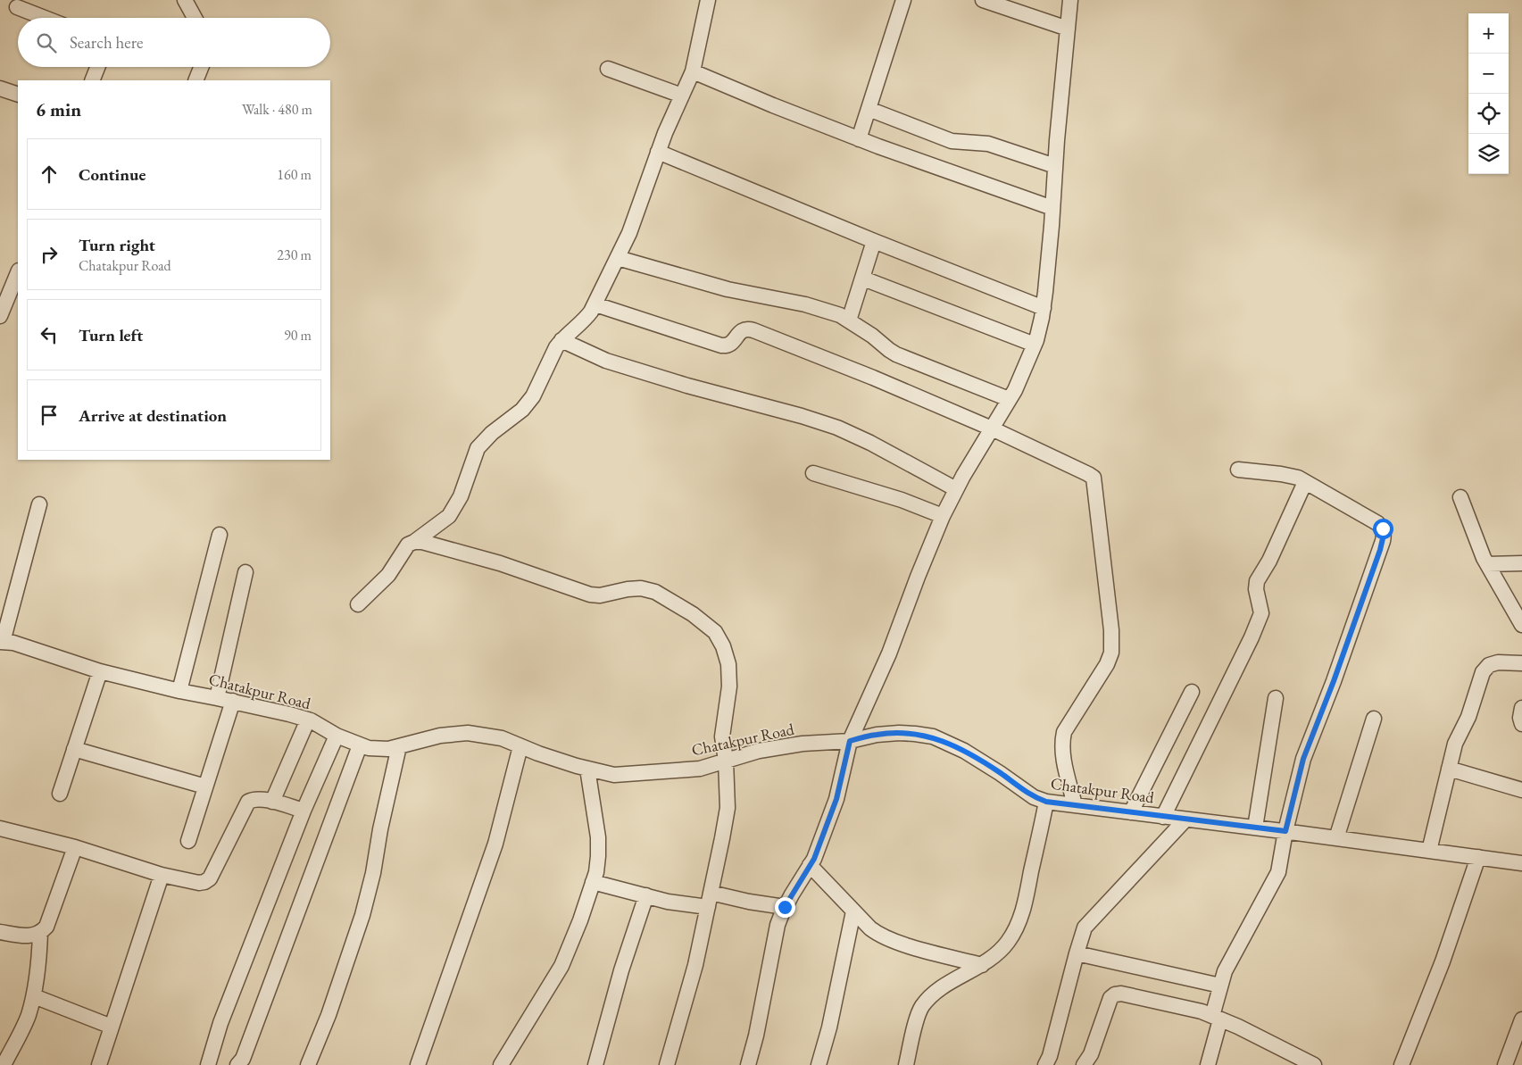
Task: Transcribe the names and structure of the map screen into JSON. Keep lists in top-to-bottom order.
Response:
{
  "streets": {
    "street": ["Chatakpur Road"]
  },
  "page": {
    "map_buttons": ["+", "−"],
    "search": "Search here",
    "heading": ["6 min", "Walk · 480 m"],
    "list": [
      ["Continue", "160 m"],
      ["Turn right", "Chatakpur Road", "230 m"],
      ["Turn left", "90 m"],
      "Arrive at destination"
    ]
  }
}
